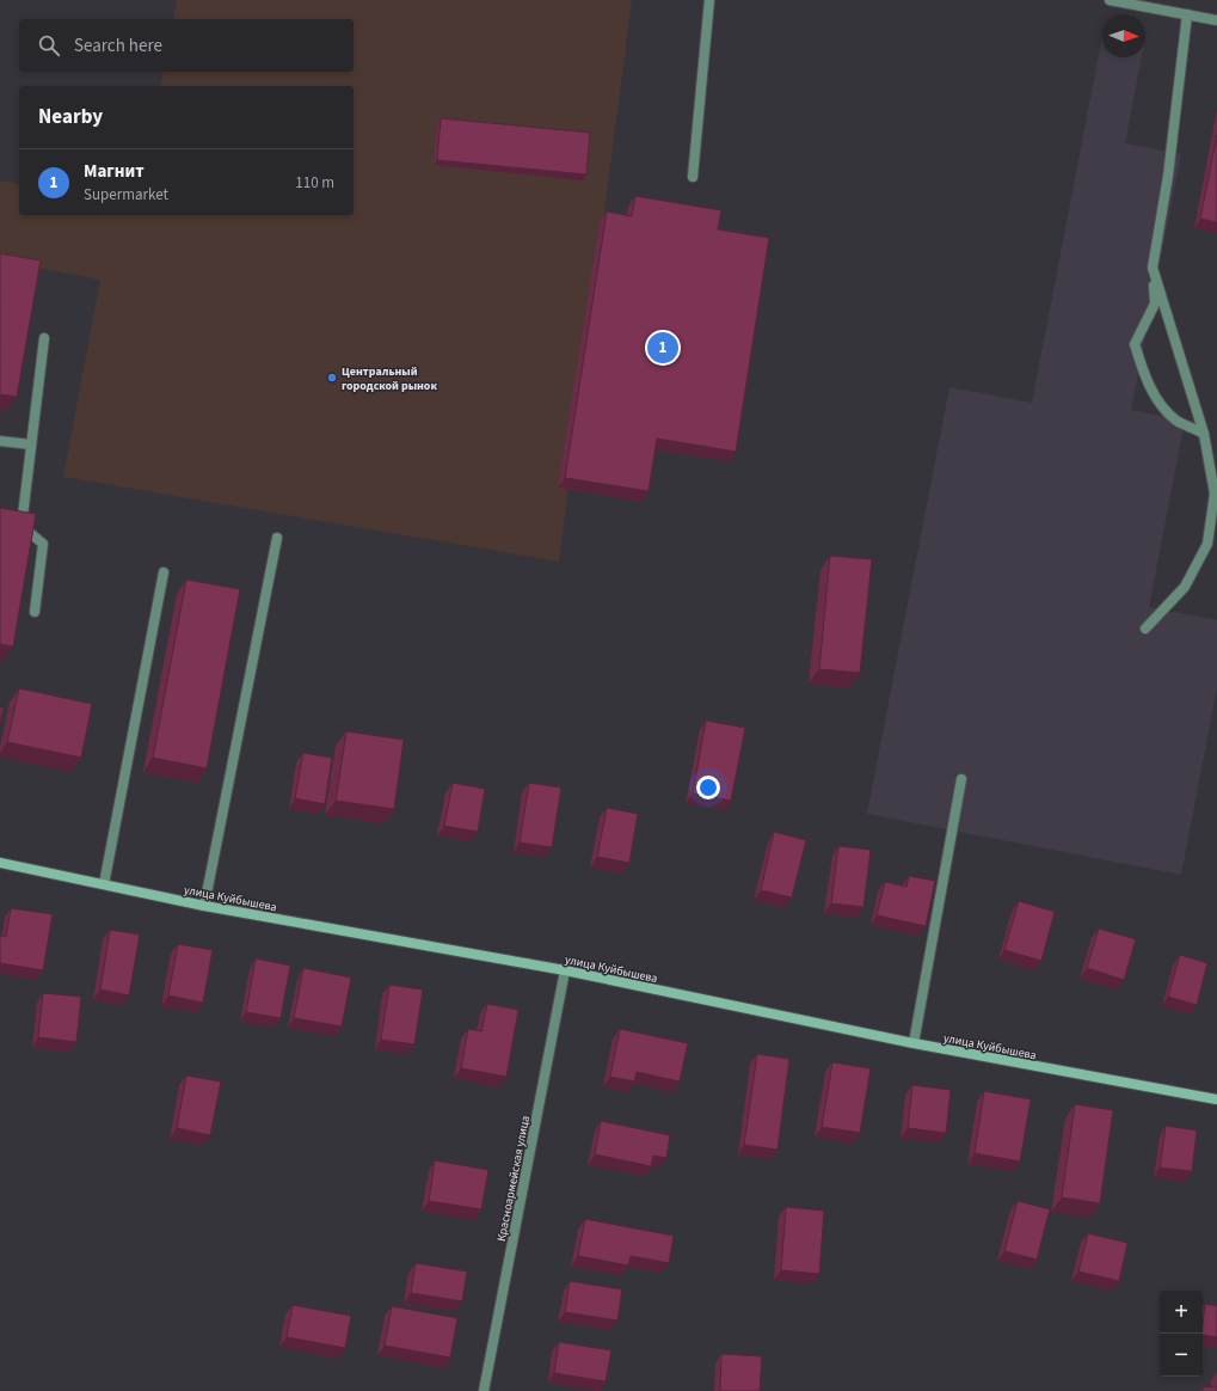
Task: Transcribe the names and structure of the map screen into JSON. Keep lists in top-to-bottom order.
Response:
{
  "streets": {
    "street": ["улица Куйбышева", "Красноармейская улица"]
  },
  "crossings": [
    ["улица Куйбышева", "Красноармейская улица"]
  ],
  "places": ["Центральный городской рынок"],
  "north": "right",
  "page": {
    "search": "Search here",
    "heading": "Nearby",
    "list": [
      {
        "mark": "1",
        "name": "Магнит",
        "note": "Supermarket",
        "value": "110 m"
      }
    ],
    "pins": "1",
    "map_buttons": ["+", "−"]
  }
}
